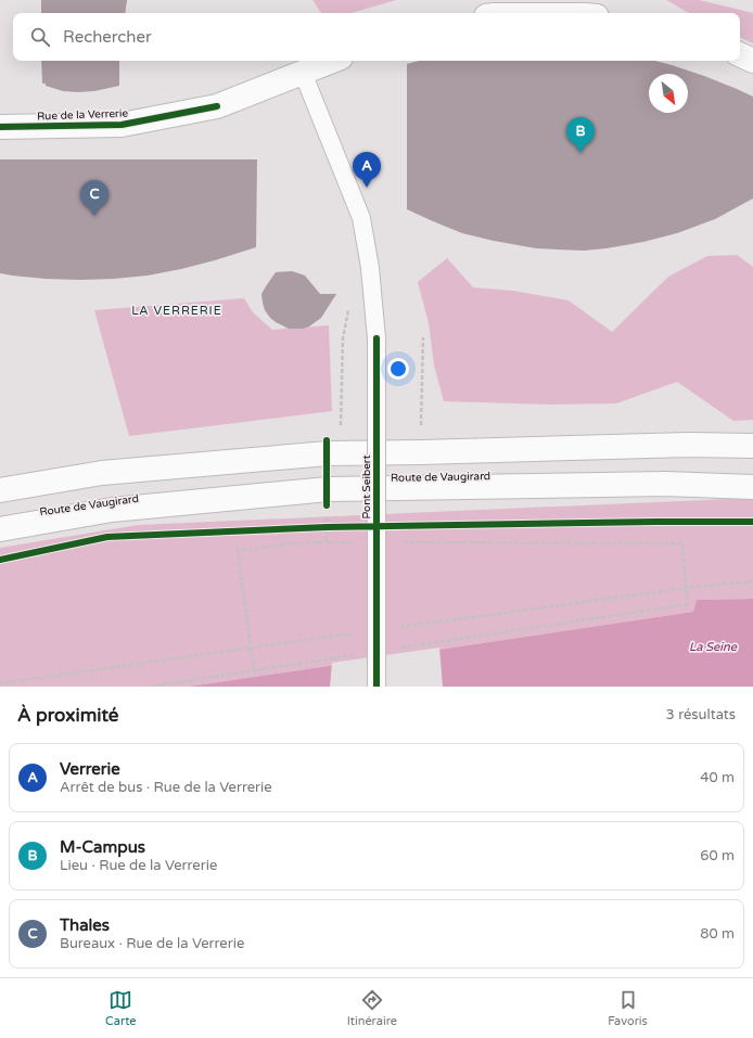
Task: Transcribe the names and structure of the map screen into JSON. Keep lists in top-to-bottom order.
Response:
{
  "streets": {
    "main road": ["Rue de la Verrerie", "Route de Vaugirard"],
    "lane": ["Pont Seibert"]
  },
  "crossings": [
    ["Rue de la Verrerie", "Pont Seibert"]
  ],
  "districts": ["LA VERRERIE"],
  "water": ["La Seine"],
  "north": "bottom right",
  "page": {
    "search": "Rechercher",
    "pins": ["B", "A", "C"],
    "heading": ["À proximité", "3 résultats"],
    "list": [
      {
        "mark": "A",
        "name": "Verrerie",
        "note": "Arrêt de bus · Rue de la Verrerie",
        "value": "40 m"
      },
      {
        "mark": "B",
        "name": "M-Campus",
        "note": "Lieu · Rue de la Verrerie",
        "value": "60 m"
      },
      {
        "mark": "C",
        "name": "Thales",
        "note": "Bureaux · Rue de la Verrerie",
        "value": "80 m"
      }
    ],
    "nav": ["Carte", "Itinéraire", "Favoris"]
  }
}
